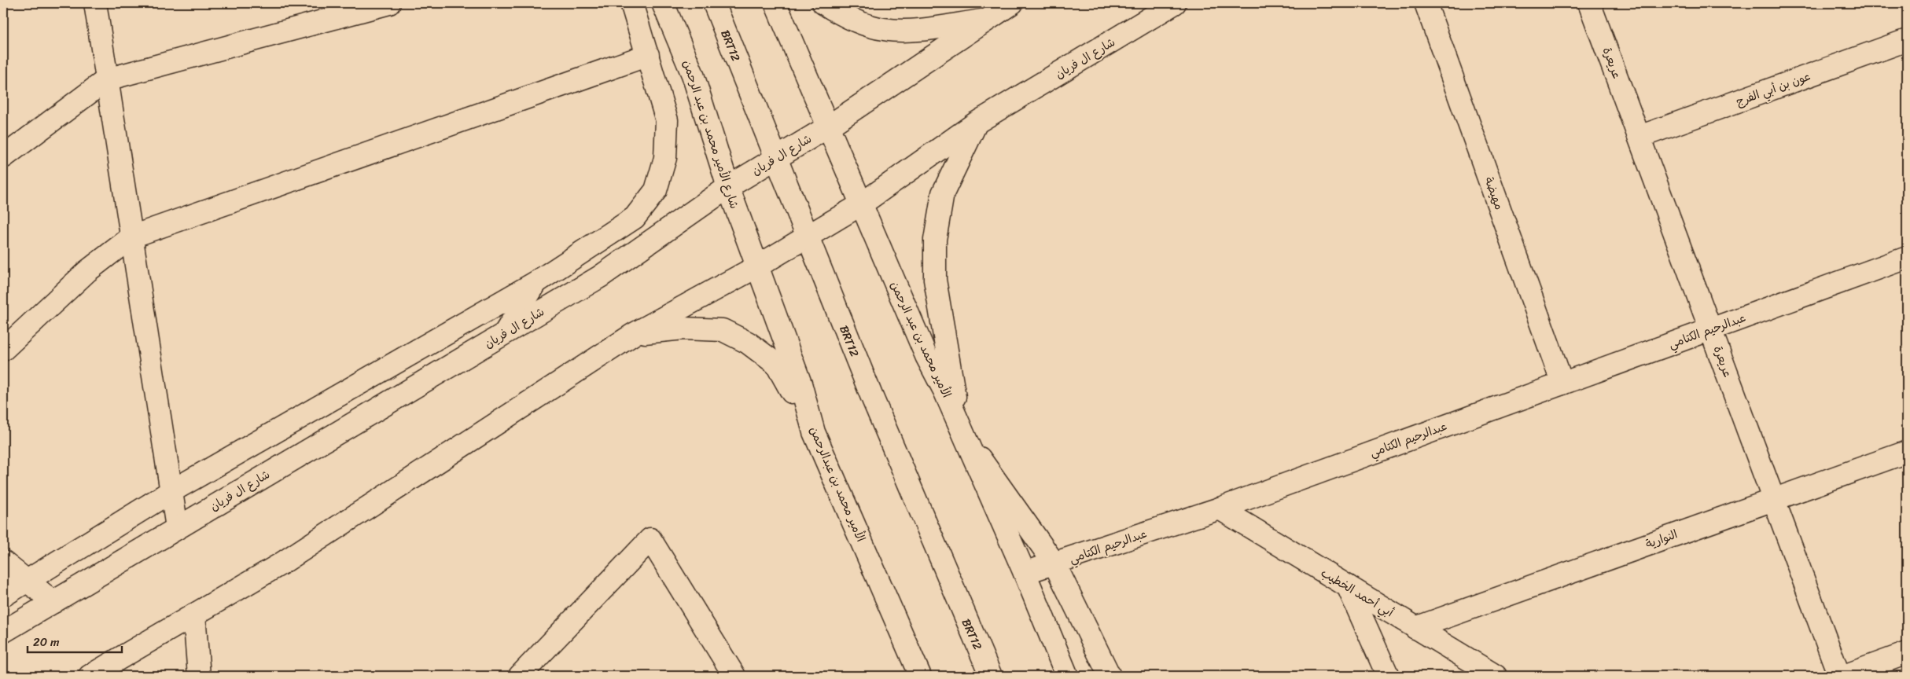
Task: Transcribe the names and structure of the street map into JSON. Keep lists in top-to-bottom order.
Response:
{
  "streets": {
    "street": [
      "BRT12",
      "شارع ال فريان",
      "عريعرة",
      "عون بن أبي الفرج",
      "شارع الأمير محمد بن عبد الرحمن",
      "مهيضة",
      "عبدالرحيم الكتامي",
      "الأمير محمد بن عبد الرحمن",
      "الأمير محمد بن عبدالرحمن",
      "النوارية",
      "أبي أحمد الخطيب"
    ]
  },
  "crossings": [
    ["BRT12", "شارع ال فريان"],
    ["شارع ال فريان", "شارع الأمير محمد بن عبد الرحمن"],
    ["شارع ال فريان", "الأمير محمد بن عبد الرحمن"],
    ["شارع ال فريان", "الأمير محمد بن عبدالرحمن"],
    ["عريعرة", "عون بن أبي الفرج"],
    ["عريعرة", "عبدالرحيم الكتامي"],
    ["عريعرة", "النوارية"],
    ["شارع الأمير محمد بن عبد الرحمن", "الأمير محمد بن عبدالرحمن"],
    ["مهيضة", "عبدالرحيم الكتامي"],
    ["عبدالرحيم الكتامي", "الأمير محمد بن عبد الرحمن"],
    ["عبدالرحيم الكتامي", "أبي أحمد الخطيب"],
    ["النوارية", "أبي أحمد الخطيب"]
  ],
  "scale_bar": "20 m"
}
